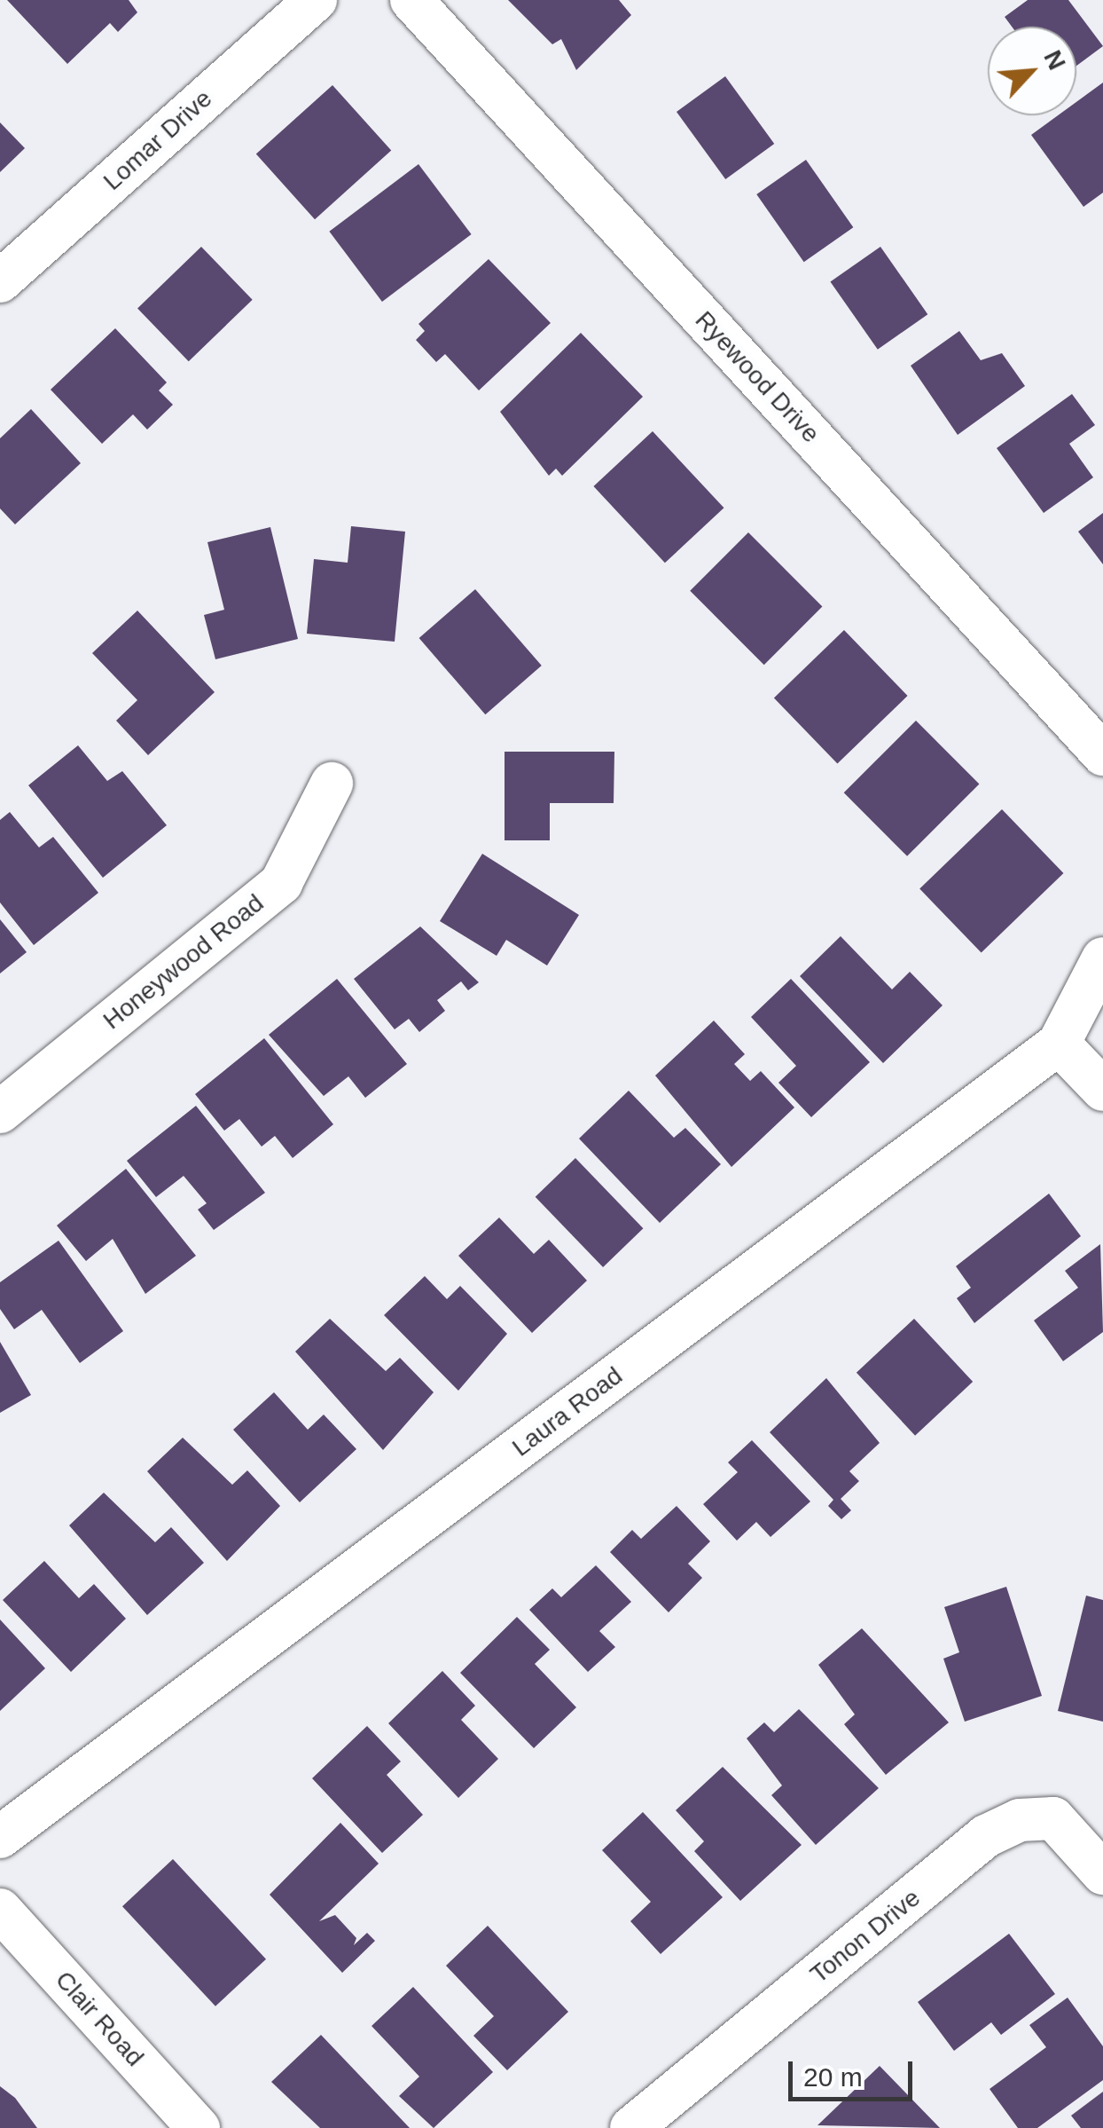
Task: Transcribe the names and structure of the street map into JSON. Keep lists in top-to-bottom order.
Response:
{
  "streets": {
    "street": [
      "Lomar Drive",
      "Ryewood Drive",
      "Honeywood Road",
      "Laura Road",
      "Tonon Drive",
      "Clair Road"
    ]
  },
  "scale_bar": "20 m",
  "north": "top right"
}
